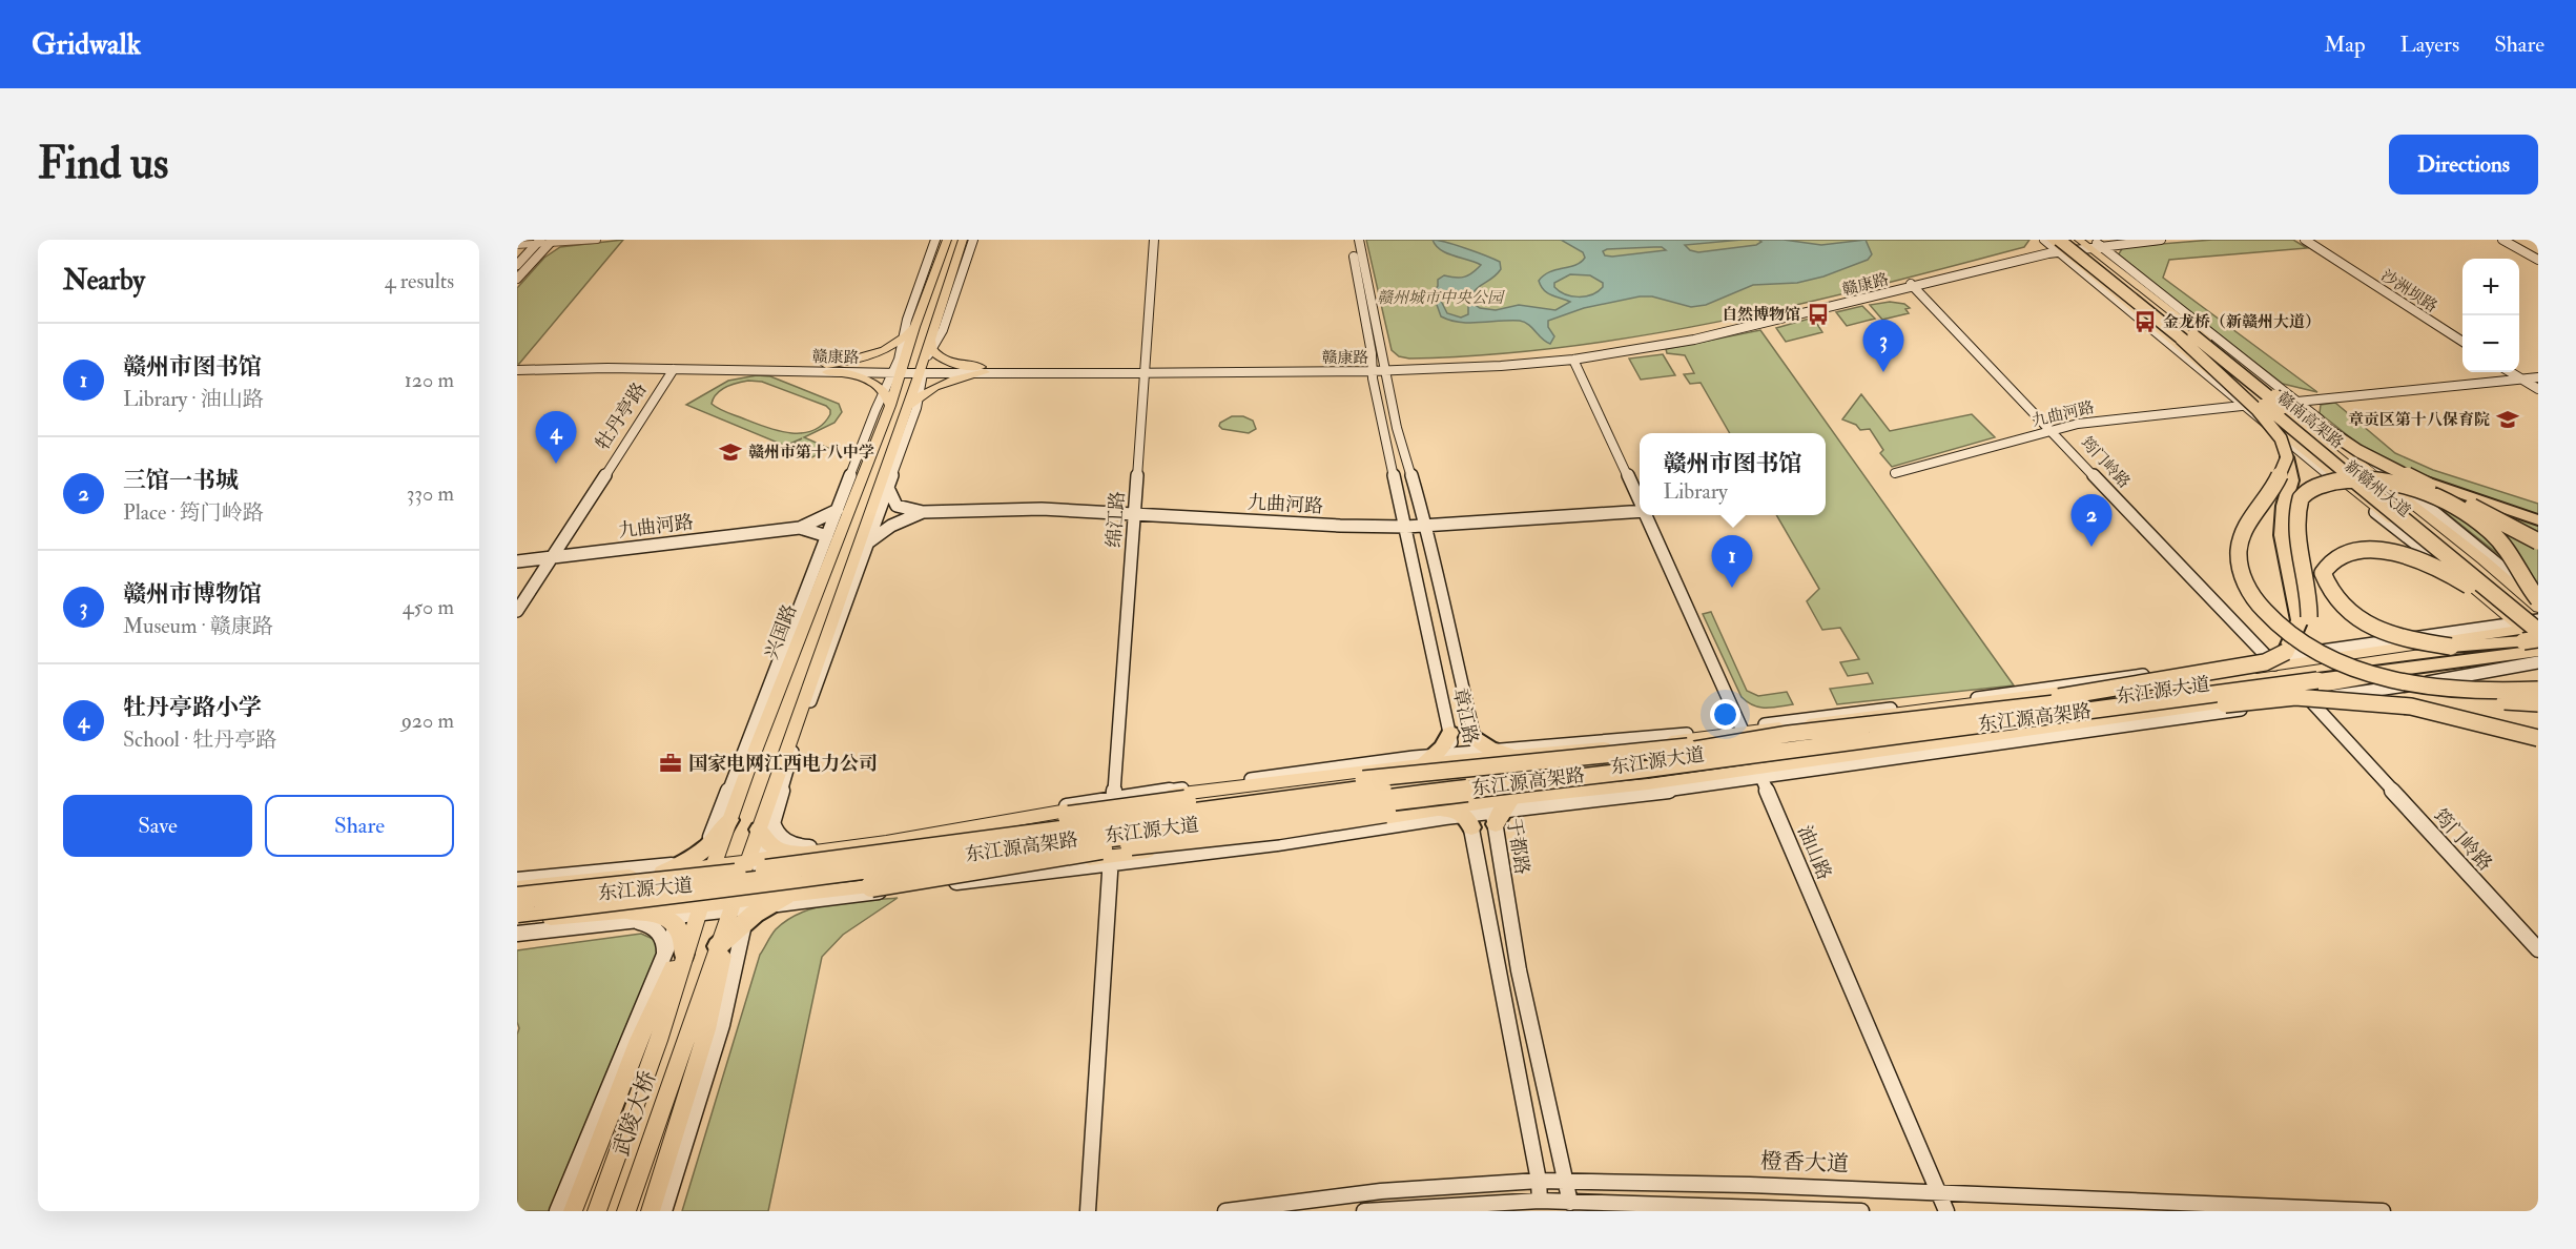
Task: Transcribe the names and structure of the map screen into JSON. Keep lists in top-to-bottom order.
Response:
{
  "streets": {
    "highway": ["赣南高架路", "东江源高架路"],
    "main road": [
      "新赣州大道",
      "兴国路",
      "东江源大道",
      "武陵大桥"
    ],
    "street": [
      "赣康路",
      "沙洲坝路",
      "九曲河路",
      "牡丹亭路",
      "筠门岭路",
      "绵江路",
      "章江路",
      "于都路",
      "油山路",
      "橙香大道"
    ]
  },
  "crossings": [
    ["赣康路", "牡丹亭路"],
    ["赣康路", "赣南高架路"],
    ["赣康路", "筠门岭路"],
    ["赣康路", "新赣州大道"],
    ["赣康路", "绵江路"],
    ["赣康路", "兴国路"],
    ["赣康路", "章江路"],
    ["赣康路", "于都路"],
    ["赣康路", "油山路"],
    ["九曲河路", "牡丹亭路"],
    ["九曲河路", "筠门岭路"],
    ["九曲河路", "绵江路"],
    ["九曲河路", "章江路"],
    ["九曲河路", "于都路"],
    ["赣南高架路", "新赣州大道"],
    ["赣南高架路", "东江源大道"],
    ["筠门岭路", "东江源大道"],
    ["新赣州大道", "东江源大道"],
    ["新赣州大道", "东江源高架路"],
    ["绵江路", "东江源大道"],
    ["东江源大道", "章江路"],
    ["东江源大道", "东江源高架路"],
    ["东江源大道", "于都路"],
    ["东江源大道", "油山路"],
    ["东江源大道", "武陵大桥"],
    ["章江路", "于都路"],
    ["章江路", "橙香大道"],
    ["于都路", "橙香大道"],
    ["油山路", "橙香大道"]
  ],
  "parks": ["赣州城市中央公园"],
  "places": {
    "bus stop": ["自然博物馆", "金龙桥（新赣州大道）"],
    "school or university": ["章贡区第十八保育院", "赣州市第十八中学"],
    "office": ["国家电网江西电力公司"]
  },
  "page": {
    "header": "Gridwalk",
    "nav": ["Map", "Layers", "Share"],
    "buttons": [
      "Directions",
      ["Save", "Share"]
    ],
    "title": "Find us",
    "heading": ["Nearby", "4 results"],
    "map_buttons": ["+", "−"],
    "pins": [
      "3",
      "4",
      "2",
      "1"
    ],
    "list": [
      {
        "mark": "1",
        "name": "赣州市图书馆",
        "note": "Library · 油山路",
        "value": "120 m"
      },
      {
        "mark": "2",
        "name": "三馆一书城",
        "note": "Place · 筠门岭路",
        "value": "330 m"
      },
      {
        "mark": "3",
        "name": "赣州市博物馆",
        "note": "Museum · 赣康路",
        "value": "450 m"
      },
      {
        "mark": "4",
        "name": "牡丹亭路小学",
        "note": "School · 牡丹亭路",
        "value": "920 m"
      }
    ],
    "popup": ["赣州市图书馆", "Library"]
  }
}
